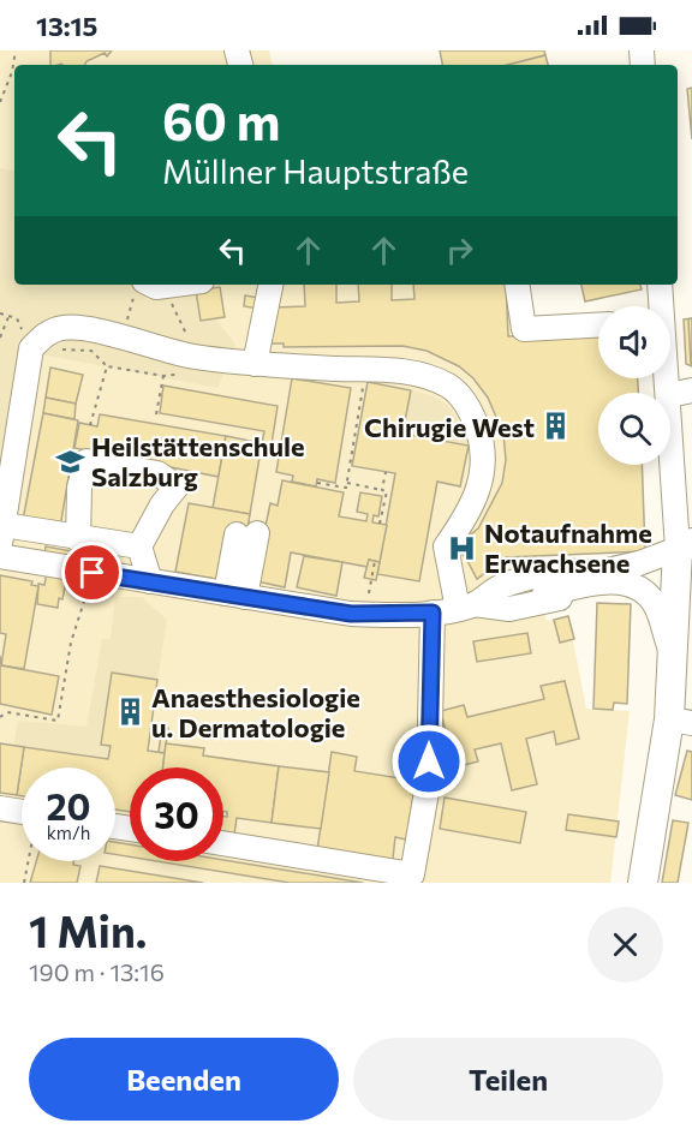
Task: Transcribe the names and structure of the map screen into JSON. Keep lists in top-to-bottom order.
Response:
{
  "places": {
    "building": ["Chirugie West", "Anaesthesiologie u. Dermatologie"],
    "school or university": ["Heilstättenschule Salzburg"],
    "hospital": ["Notaufnahme Erwachsene"]
  },
  "page": {
    "status": "13:15",
    "turn": ["60 m", "Müllner Hauptstraße"],
    "speed": "20 km/h",
    "limit": "30",
    "heading": ["1 Min.", "190 m · 13:16"],
    "buttons": ["Beenden", "Teilen"]
  }
}
